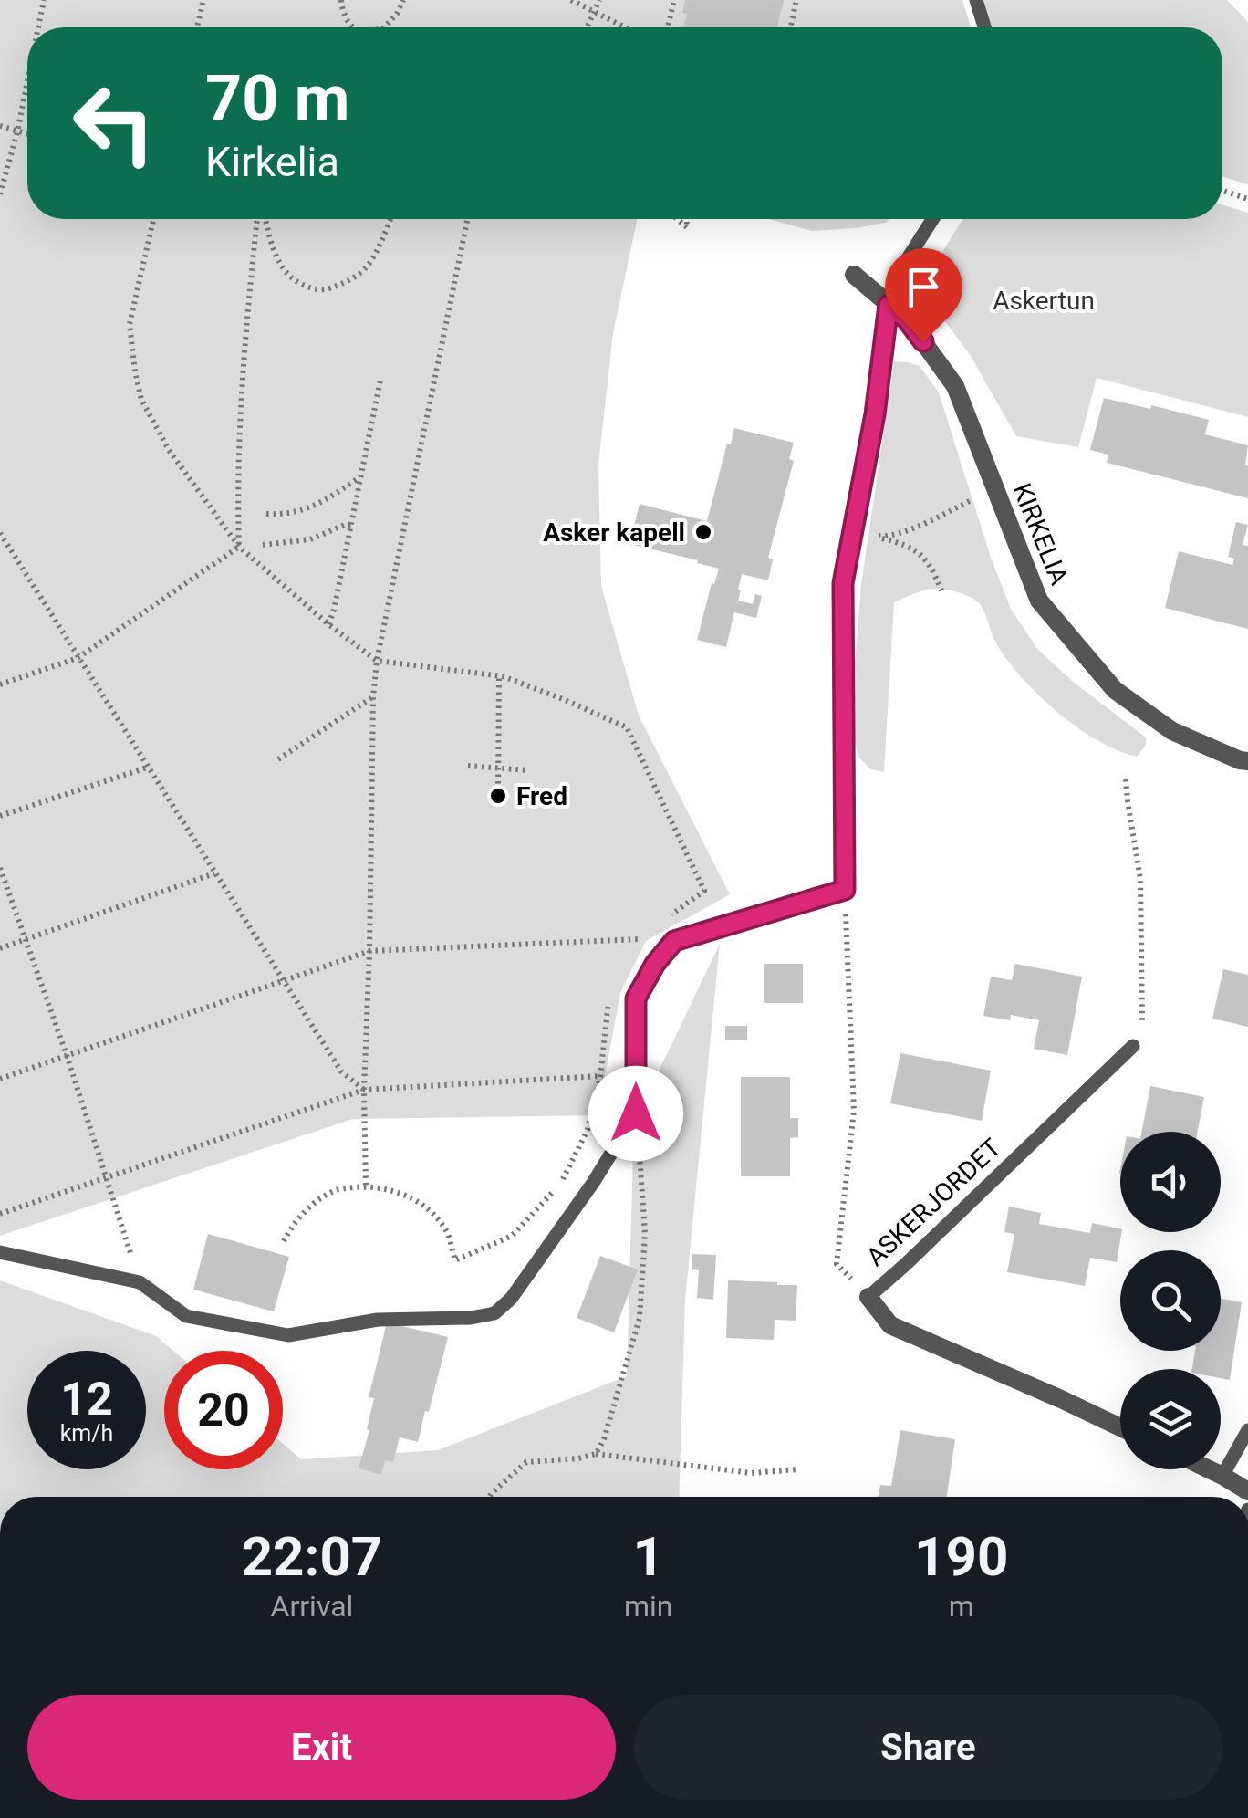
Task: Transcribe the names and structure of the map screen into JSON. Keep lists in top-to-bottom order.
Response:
{
  "streets": {
    "street": ["KIRKELIA", "ASKERJORDET"]
  },
  "parks": ["Askertun"],
  "places": ["Asker kapell", "Fred"],
  "page": {
    "turn": ["70 m", "Kirkelia"],
    "speed": "12 km/h",
    "limit": "20",
    "eta": [
      "22:07",
      "Arrival",
      "1",
      "min",
      "190",
      "m"
    ],
    "buttons": ["Exit", "Share"]
  }
}
